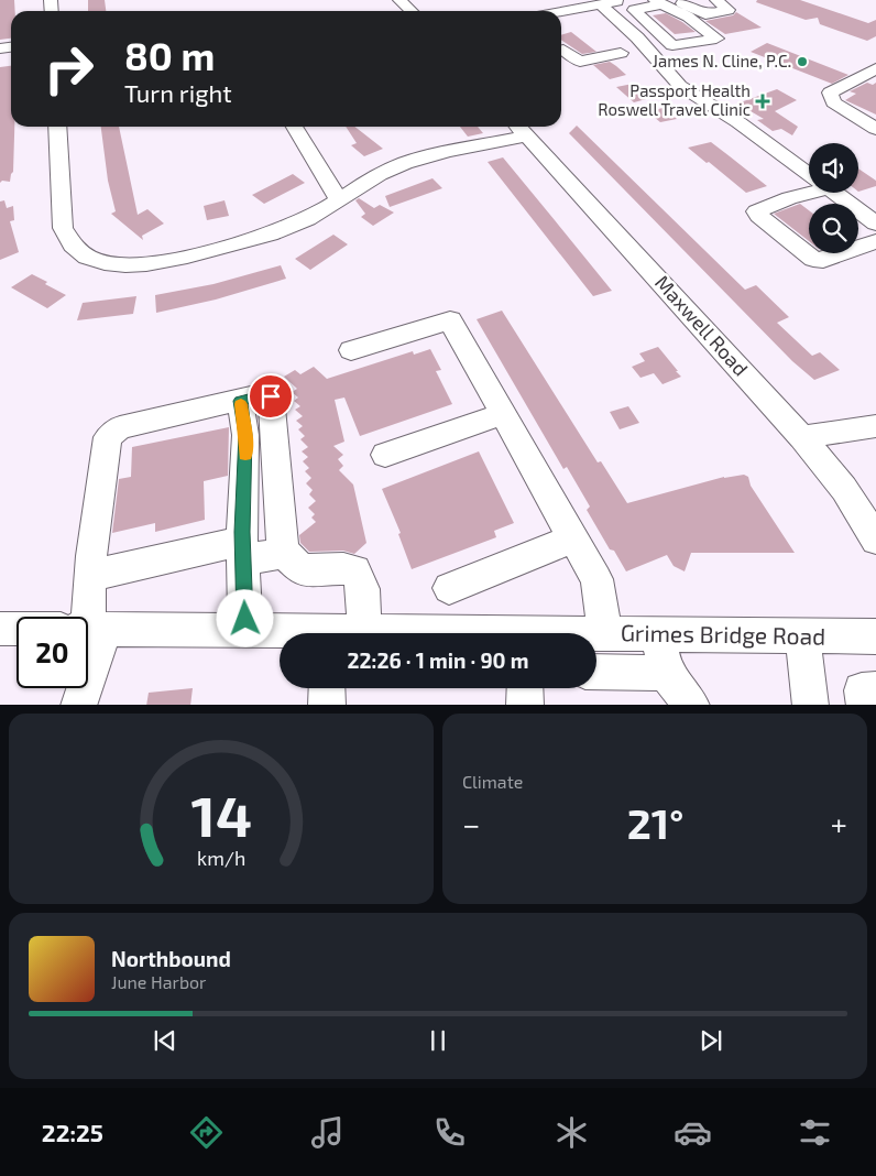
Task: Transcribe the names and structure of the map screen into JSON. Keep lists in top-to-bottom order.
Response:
{
  "streets": {
    "street": ["Maxwell Road", "Grimes Bridge Road"]
  },
  "places": {
    "other": ["James N. Cline, P.C."],
    "health": ["Passport Health Roswell Travel Clinic"]
  },
  "page": {
    "turn": ["80 m", "Turn right"],
    "limit": "20",
    "trip": "22:26 · 1 min · 90 m",
    "tile": "Climate",
    "heat": ["−", "21°", "+"],
    "song": ["Northbound", "June Harbor"],
    "tabs": "22:25",
    "gauge": ["14", "km/h"]
  }
}
